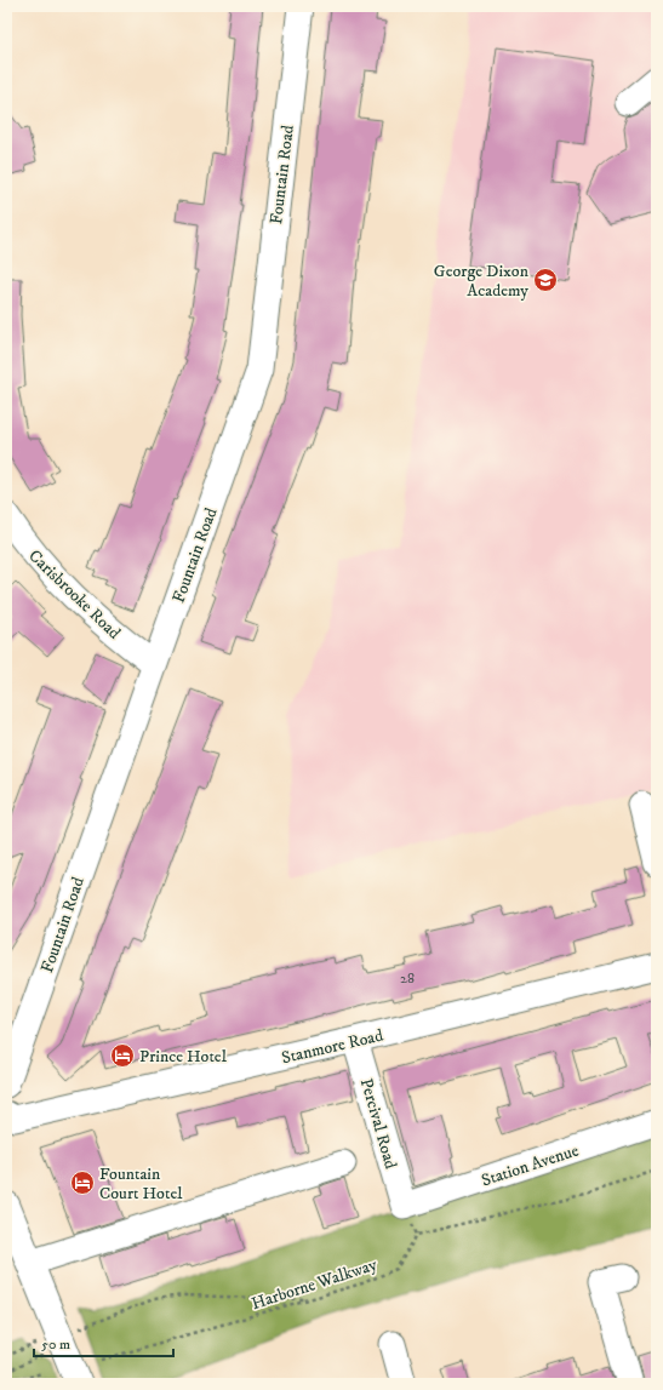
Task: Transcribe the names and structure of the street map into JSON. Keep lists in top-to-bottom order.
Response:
{
  "streets": {
    "street": [
      "Fountain Road",
      "Carisbrooke Road",
      "Stanmore Road",
      "Percival Road",
      "Station Avenue"
    ],
    "path": ["Harborne Walkway"]
  },
  "crossings": [
    ["Fountain Road", "Carisbrooke Road"],
    ["Stanmore Road", "Percival Road"],
    ["Percival Road", "Station Avenue"]
  ],
  "places": {
    "school or university": ["George Dixon Academy"],
    "hotel": ["Prince Hotel", "Fountain Court Hotel"]
  },
  "house_numbers": ["28"],
  "scale_bar": "50 m"
}
